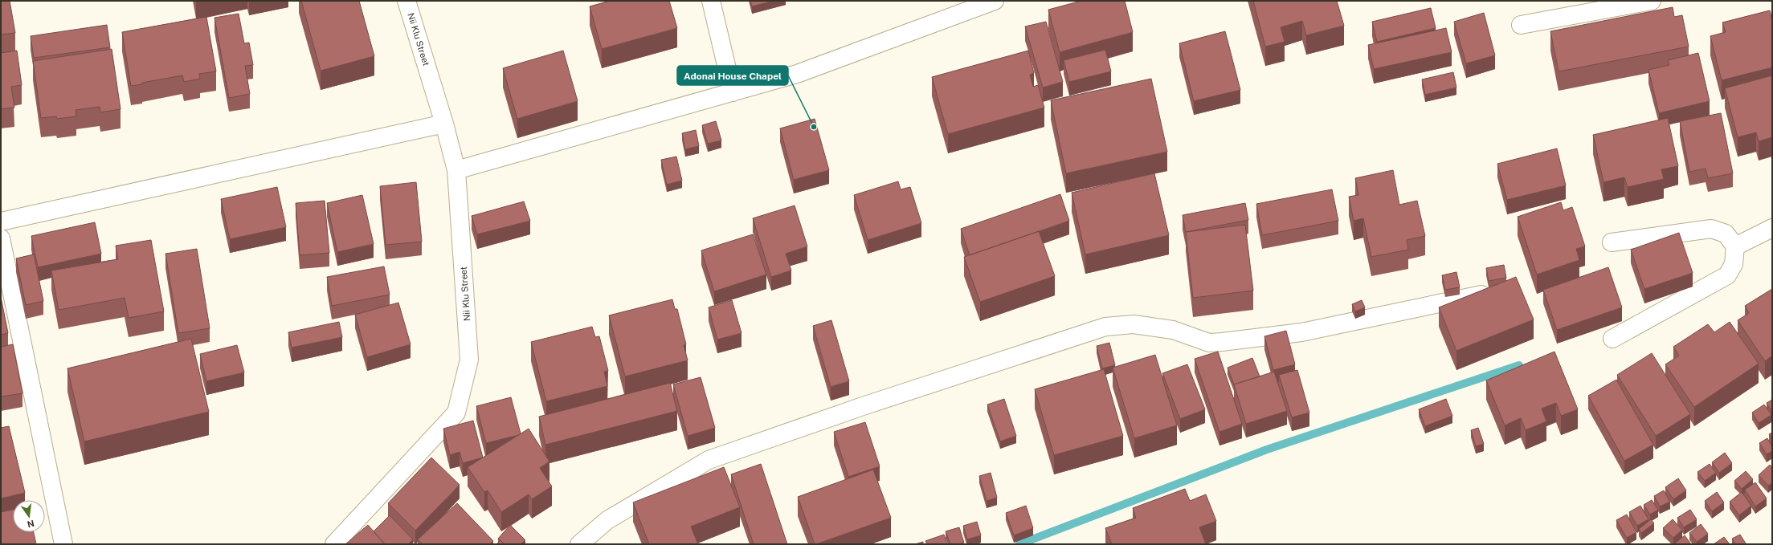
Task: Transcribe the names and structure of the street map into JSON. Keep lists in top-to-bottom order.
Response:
{
  "streets": {
    "street": ["Nii Klu Street"]
  },
  "places": ["Adonai House Chapel"],
  "north": "bottom"
}
